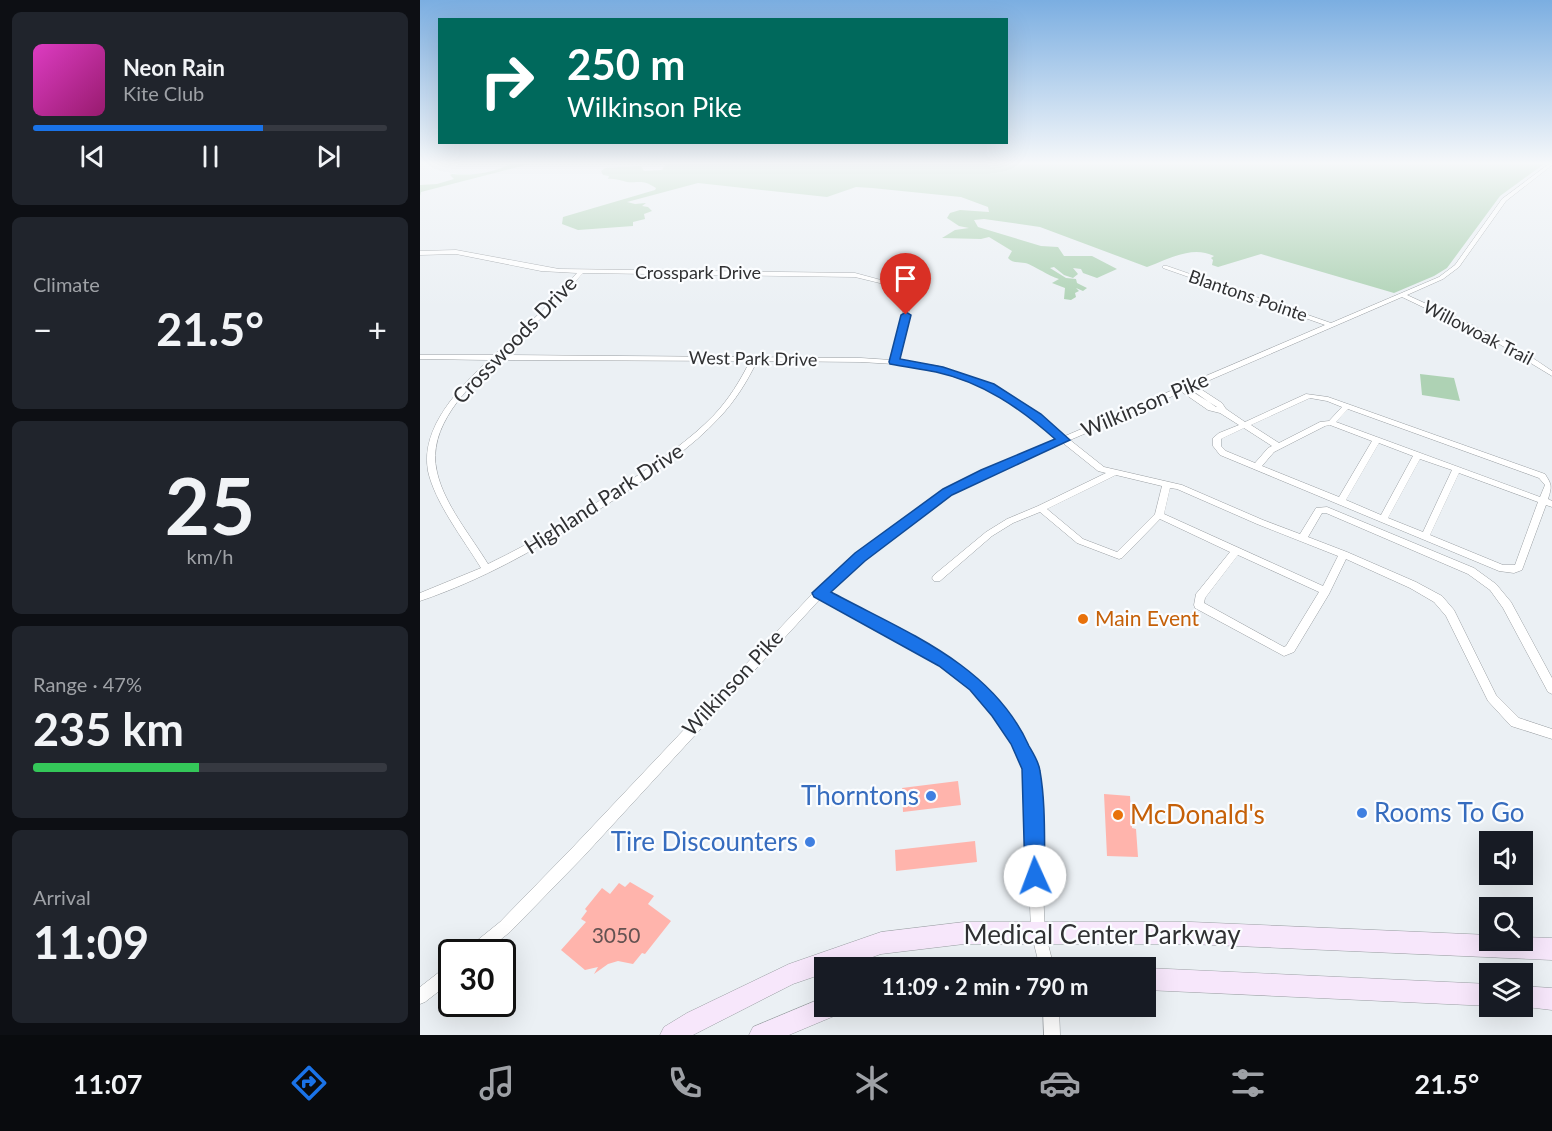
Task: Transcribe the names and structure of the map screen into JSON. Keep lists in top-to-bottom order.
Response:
{
  "streets": {
    "main road": ["Medical Center Parkway"],
    "street": [
      "Crosspark Drive",
      "Blantons Pointe",
      "Willowoak Trail",
      "Crosswoods Drive",
      "West Park Drive",
      "Wilkinson Pike",
      "Highland Park Drive"
    ]
  },
  "crossings": [
    ["Crosspark Drive", "Crosswoods Drive"],
    ["Crosspark Drive", "West Park Drive"],
    ["Blantons Pointe", "Wilkinson Pike"],
    ["Willowoak Trail", "Wilkinson Pike"],
    ["Crosswoods Drive", "West Park Drive"],
    ["Crosswoods Drive", "Highland Park Drive"],
    ["West Park Drive", "Wilkinson Pike"],
    ["West Park Drive", "Highland Park Drive"]
  ],
  "places": [
    "Main Event",
    "Thorntons",
    "Rooms To Go",
    "McDonald's",
    "Tire Discounters"
  ],
  "house_numbers": ["3050"],
  "page": {
    "turn": ["250 m", "Wilkinson Pike"],
    "song": ["Neon Rain", "Kite Club"],
    "tile": [
      "Climate",
      ["25", "km/h"],
      ["Range · 47%", "235 km"],
      ["Arrival", "11:09"]
    ],
    "heat": ["−", "21.5°", "+"],
    "limit": "30",
    "trip": "11:09 · 2 min · 790 m",
    "tabs": ["11:07", "21.5°"]
  }
}
